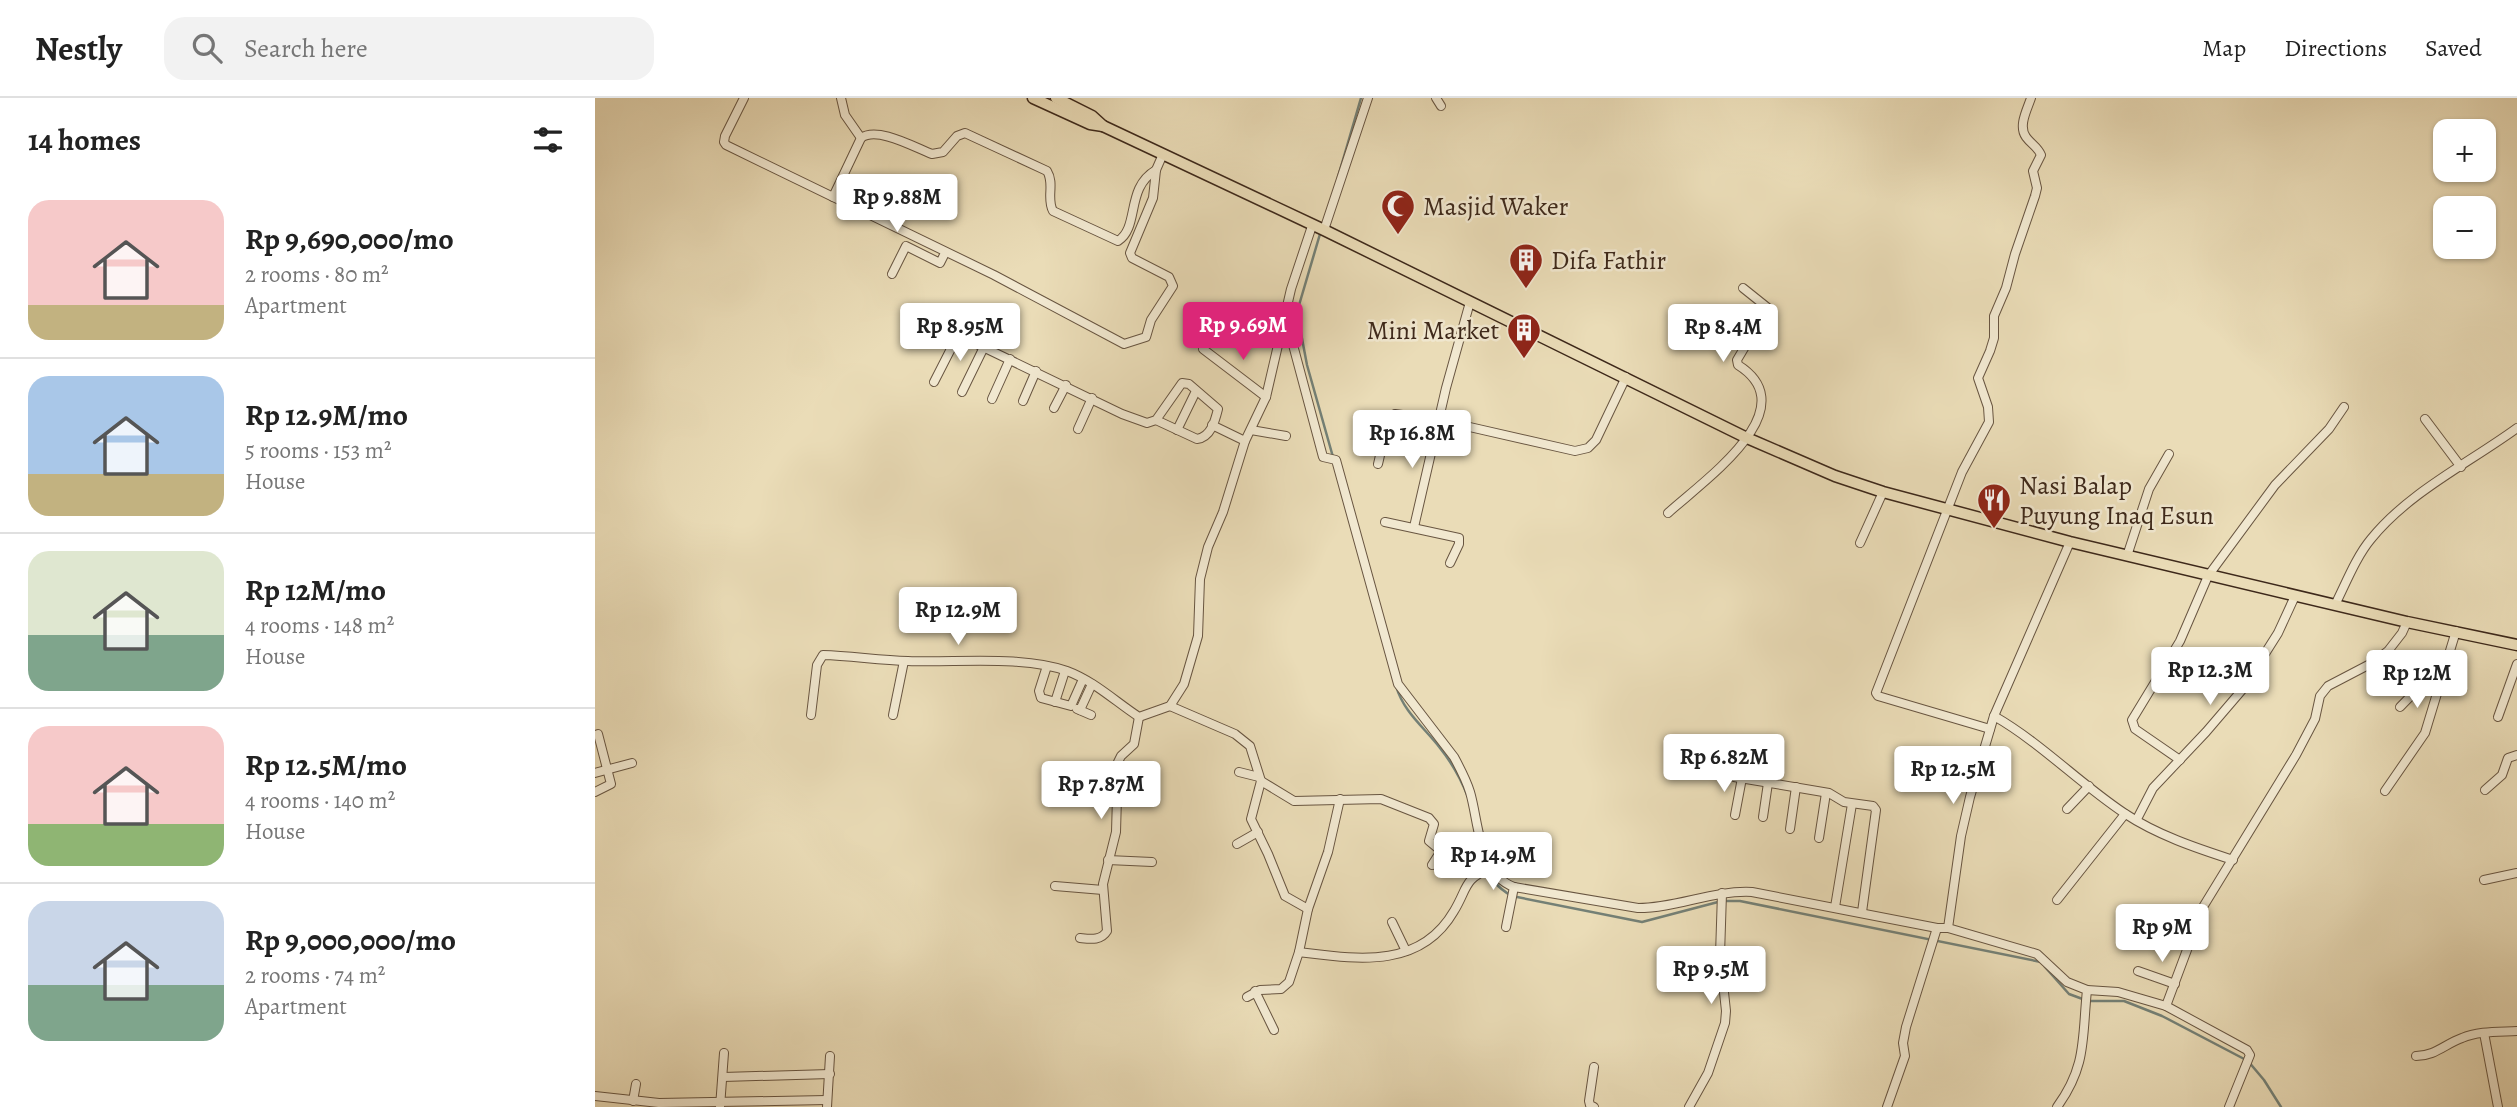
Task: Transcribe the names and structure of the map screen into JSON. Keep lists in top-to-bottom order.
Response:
{
  "places": {
    "mosque": ["Masjid Waker"],
    "building": ["Difa Fathir", "Mini Market"],
    "restaurant": ["Nasi Balap Puyung Inaq Esun"]
  },
  "page": {
    "header": "Nestly",
    "search": "Search here",
    "nav": ["Map", "Directions", "Saved"],
    "heading": "14 homes",
    "map_buttons": ["+", "−"],
    "price": [
      "Rp 9.88M",
      "Rp 9.69M",
      "Rp 8.95M",
      "Rp 8.4M",
      "Rp 16.8M",
      "Rp 12.9M",
      "Rp 12.3M",
      "Rp 12M",
      "Rp 6.82M",
      "Rp 12.5M",
      "Rp 7.87M",
      "Rp 14.9M",
      "Rp 9M",
      "Rp 9.5M"
    ],
    "list": [
      {
        "name": "Rp 9,690,000/mo",
        "note": "2 rooms · 80 m² · Apartment"
      },
      {
        "name": "Rp 12.9M/mo",
        "note": "5 rooms · 153 m² · House"
      },
      {
        "name": "Rp 12M/mo",
        "note": "4 rooms · 148 m² · House"
      },
      {
        "name": "Rp 12.5M/mo",
        "note": "4 rooms · 140 m² · House"
      },
      {
        "name": "Rp 9,000,000/mo",
        "note": "2 rooms · 74 m² · Apartment"
      }
    ]
  }
}
